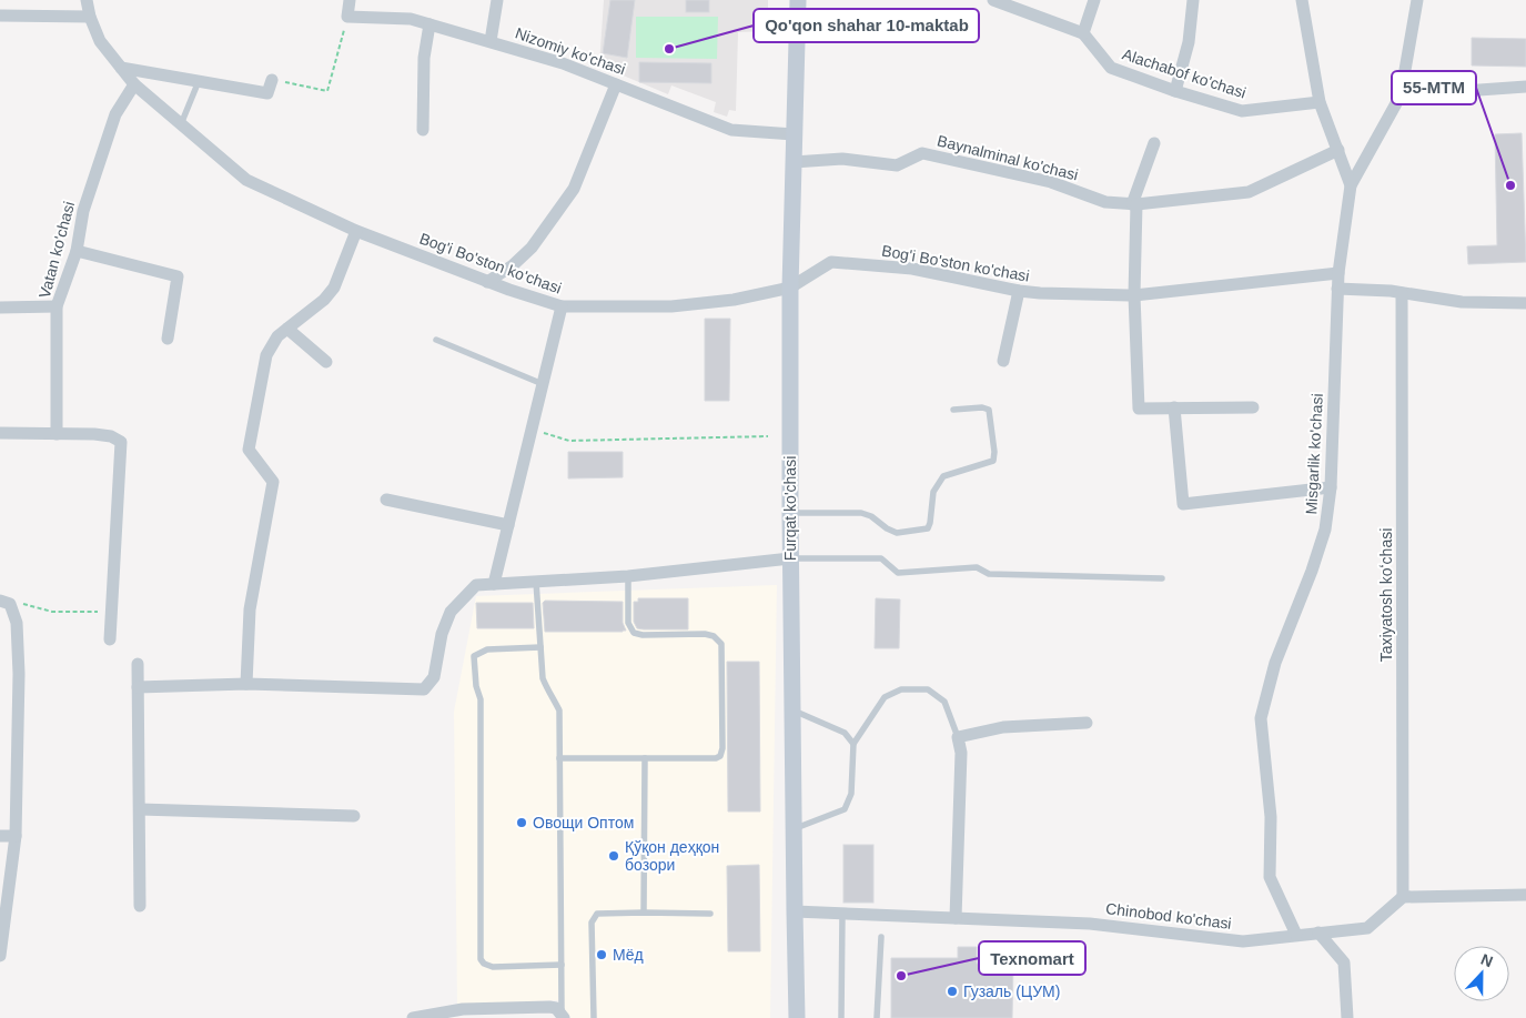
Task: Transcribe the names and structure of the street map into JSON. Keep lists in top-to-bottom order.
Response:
{
  "streets": {
    "main road": ["Furqat ko'chasi"],
    "street": [
      "Nizomiy ko'chasi",
      "Alachabof ko'chasi",
      "Baynalminal ko'chasi",
      "Vatan ko'chasi",
      "Bog'i Bo'ston ko'chasi",
      "Misgarlik ko'chasi",
      "Taxiyatosh koʻchasi",
      "Chinobod ko'chasi"
    ]
  },
  "crossings": [
    ["Nizomiy ko'chasi", "Furqat ko'chasi"],
    ["Alachabof ko'chasi", "Misgarlik ko'chasi"],
    ["Baynalminal ko'chasi", "Misgarlik ko'chasi"],
    ["Baynalminal ko'chasi", "Furqat ko'chasi"],
    ["Vatan ko'chasi", "Bog'i Bo'ston ko'chasi"],
    ["Bog'i Bo'ston ko'chasi", "Misgarlik ko'chasi"],
    ["Bog'i Bo'ston ko'chasi", "Furqat ko'chasi"],
    ["Misgarlik ko'chasi", "Chinobod ko'chasi"],
    ["Furqat ko'chasi", "Chinobod ko'chasi"],
    ["Taxiyatosh koʻchasi", "Chinobod ko'chasi"]
  ],
  "places": [
    "Qo'qon shahar 10-maktab",
    "55-МТМ",
    "Овощи Оптом",
    "Қўқон деҳқон бозори",
    "Мёд",
    "Texnomart",
    "Гузаль (ЦУМ)"
  ],
  "north": "top"
}
